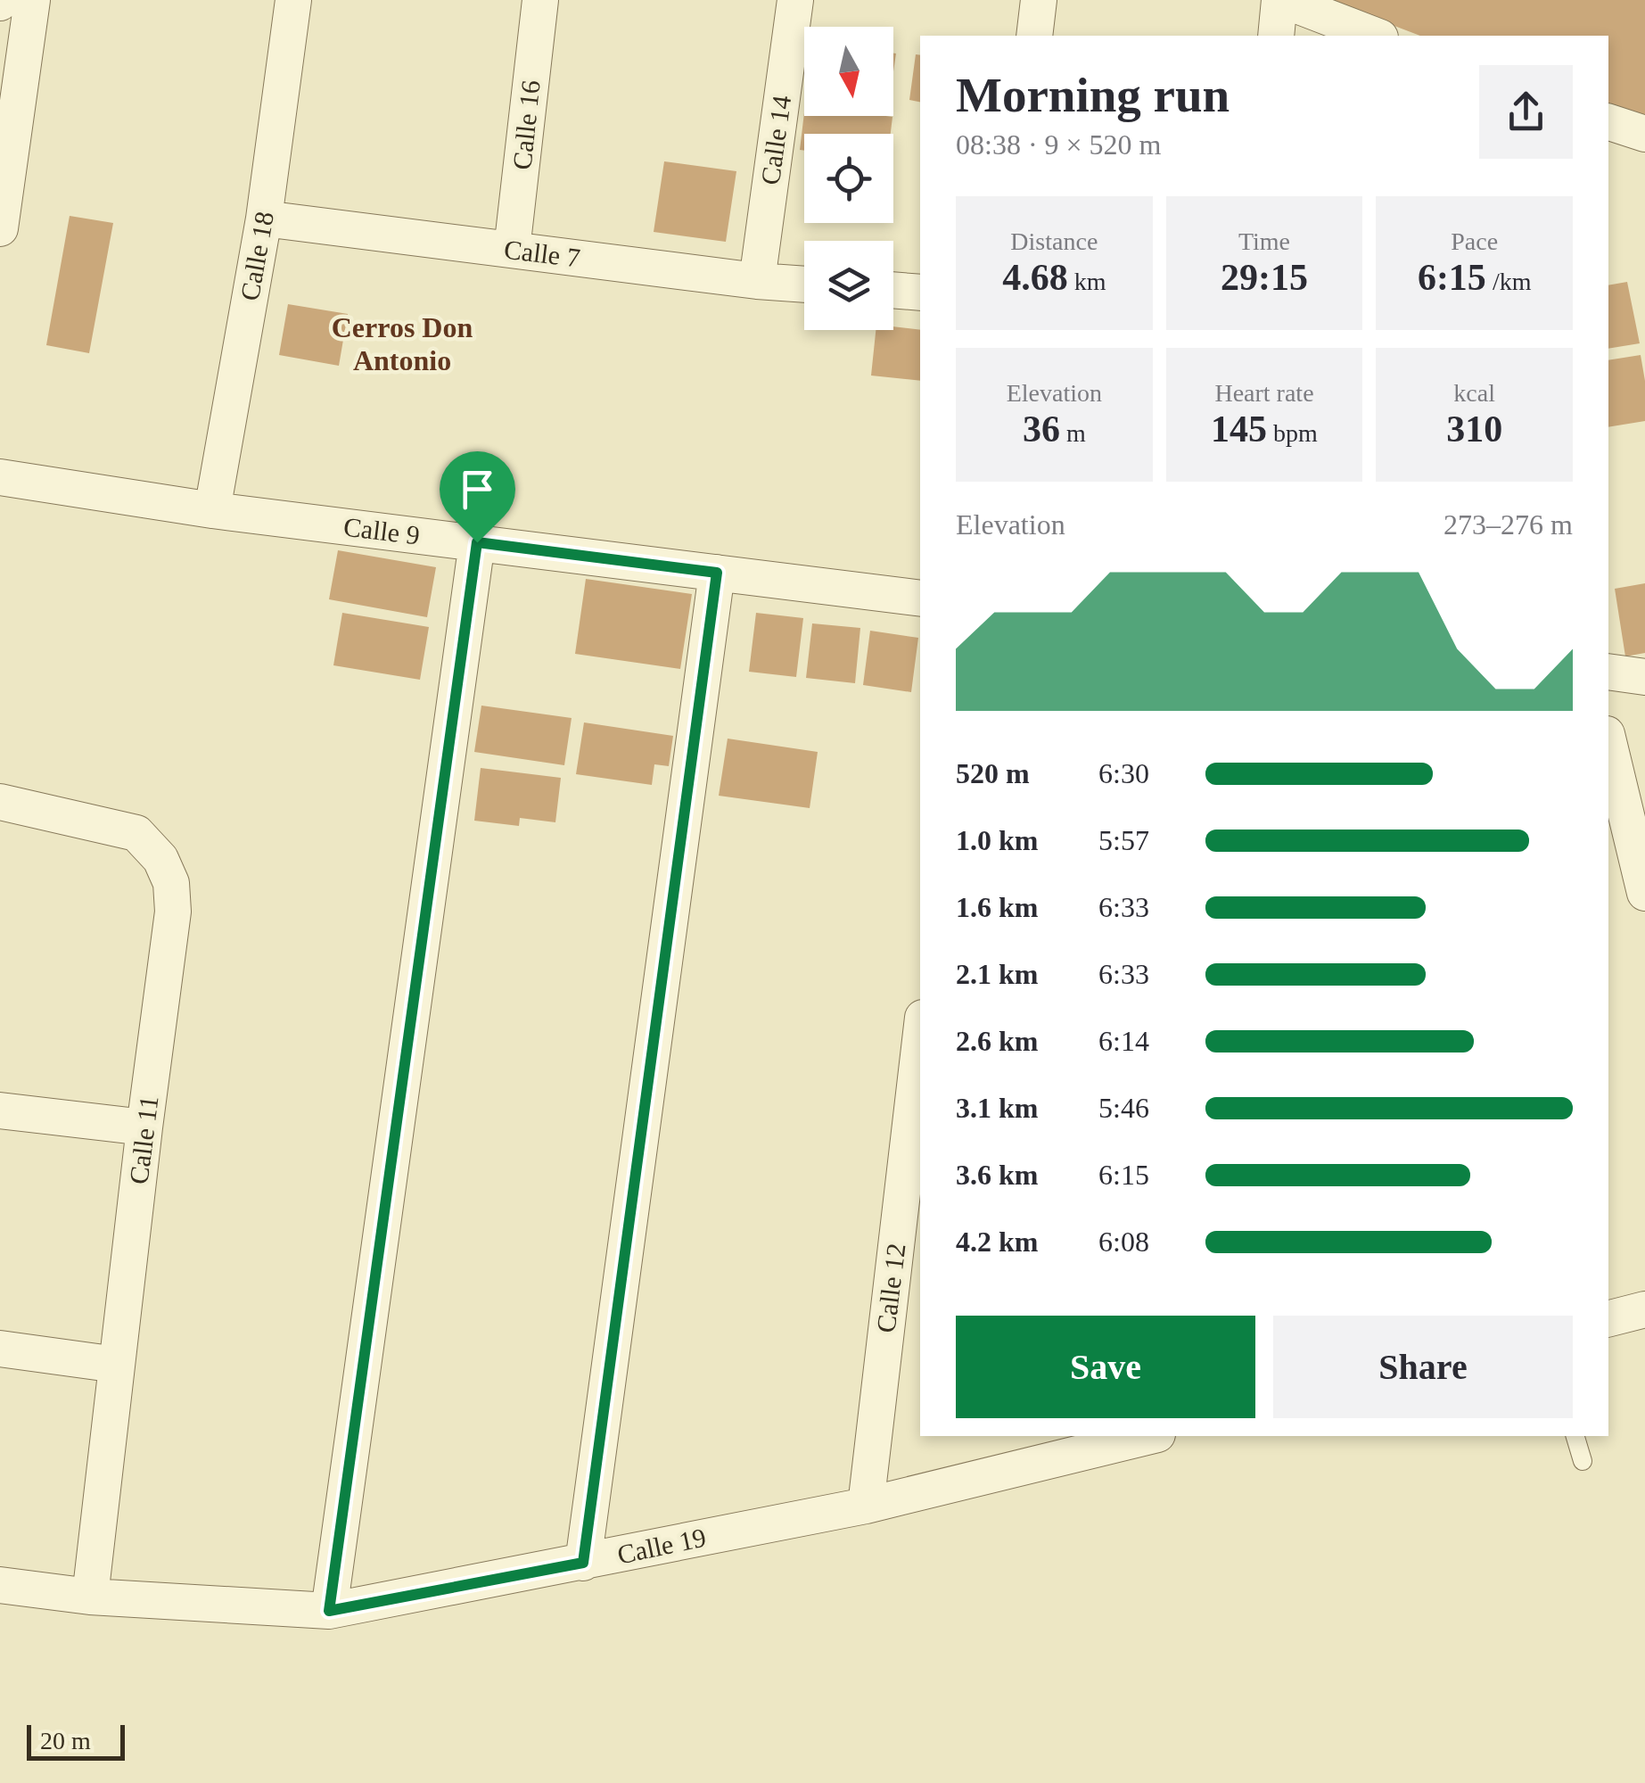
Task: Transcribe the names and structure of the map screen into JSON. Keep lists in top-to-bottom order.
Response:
{
  "streets": {
    "street": [
      "Calle 16",
      "Calle 14",
      "Calle 7",
      "Calle 18",
      "Calle 9",
      "Calle 11",
      "Calle 12",
      "Calle 19"
    ]
  },
  "crossings": [
    ["Calle 16", "Calle 7"],
    ["Calle 14", "Calle 7"],
    ["Calle 7", "Calle 18"],
    ["Calle 18", "Calle 9"],
    ["Calle 11", "Calle 19"],
    ["Calle 12", "Calle 19"]
  ],
  "districts": ["Cerros Don Antonio"],
  "scale_bar": "20 m",
  "north": "bottom",
  "page": {
    "heading": ["Morning run", "08:38 · 9 × 520 m"],
    "stats": [
      ["Distance", "4.68 km"],
      ["Time", "29:15"],
      ["Pace", "6:15 /km"],
      ["Elevation", "36 m"],
      ["Heart rate", "145 bpm"],
      ["kcal", "310"]
    ],
    "chart": ["Elevation", "273–276 m"],
    "list": [
      {
        "name": "520 m",
        "note": "6:30"
      },
      {
        "name": "1.0 km",
        "note": "5:57"
      },
      {
        "name": "1.6 km",
        "note": "6:33"
      },
      {
        "name": "2.1 km",
        "note": "6:33"
      },
      {
        "name": "2.6 km",
        "note": "6:14"
      },
      {
        "name": "3.1 km",
        "note": "5:46"
      },
      {
        "name": "3.6 km",
        "note": "6:15"
      },
      {
        "name": "4.2 km",
        "note": "6:08"
      }
    ],
    "buttons": ["Save", "Share"],
    "scale": "20 m"
  }
}
